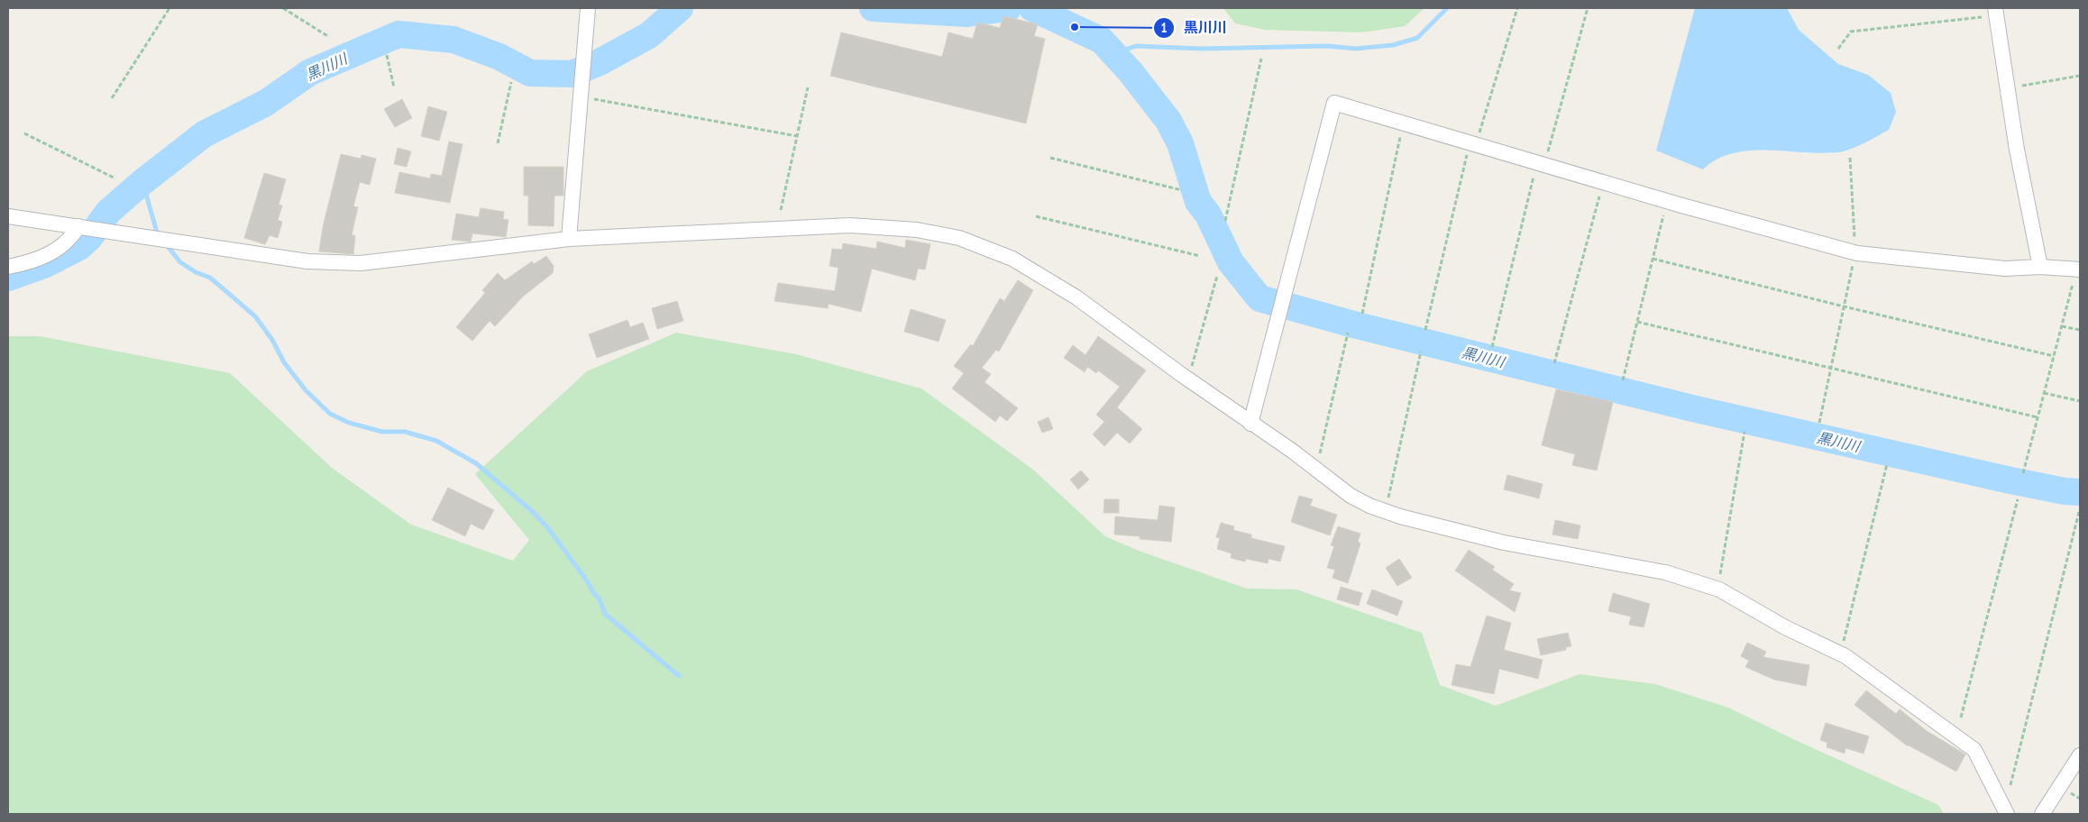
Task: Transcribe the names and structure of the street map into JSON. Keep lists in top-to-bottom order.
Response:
{
  "water": ["黒川川"],
  "places": ["黒川川"]
}
